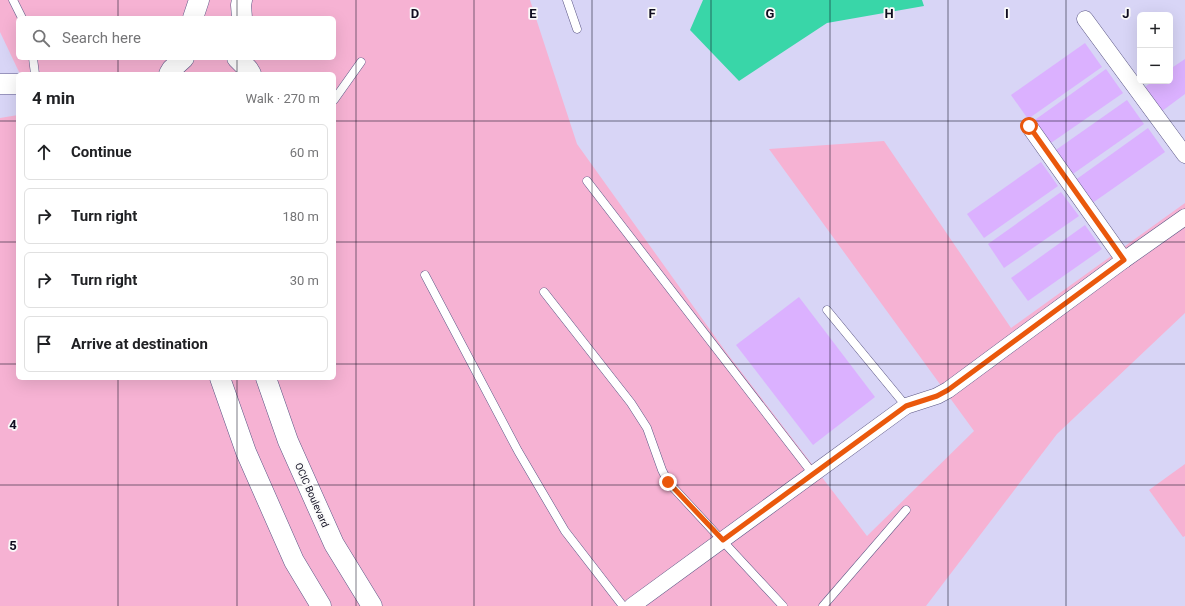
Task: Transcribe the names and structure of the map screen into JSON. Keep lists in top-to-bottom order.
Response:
{
  "streets": {
    "street": ["OCIC Boulevard"]
  },
  "page": {
    "map_buttons": ["+", "−"],
    "search": "Search here",
    "heading": ["4 min", "Walk · 270 m"],
    "list": [
      ["Continue", "60 m"],
      ["Turn right", "180 m"],
      ["Turn right", "30 m"],
      "Arrive at destination"
    ]
  },
  "grid": {
    "columns": [
      "D",
      "E",
      "F",
      "G",
      "H",
      "I",
      "J"
    ],
    "rows": ["4", "5"]
  }
}
